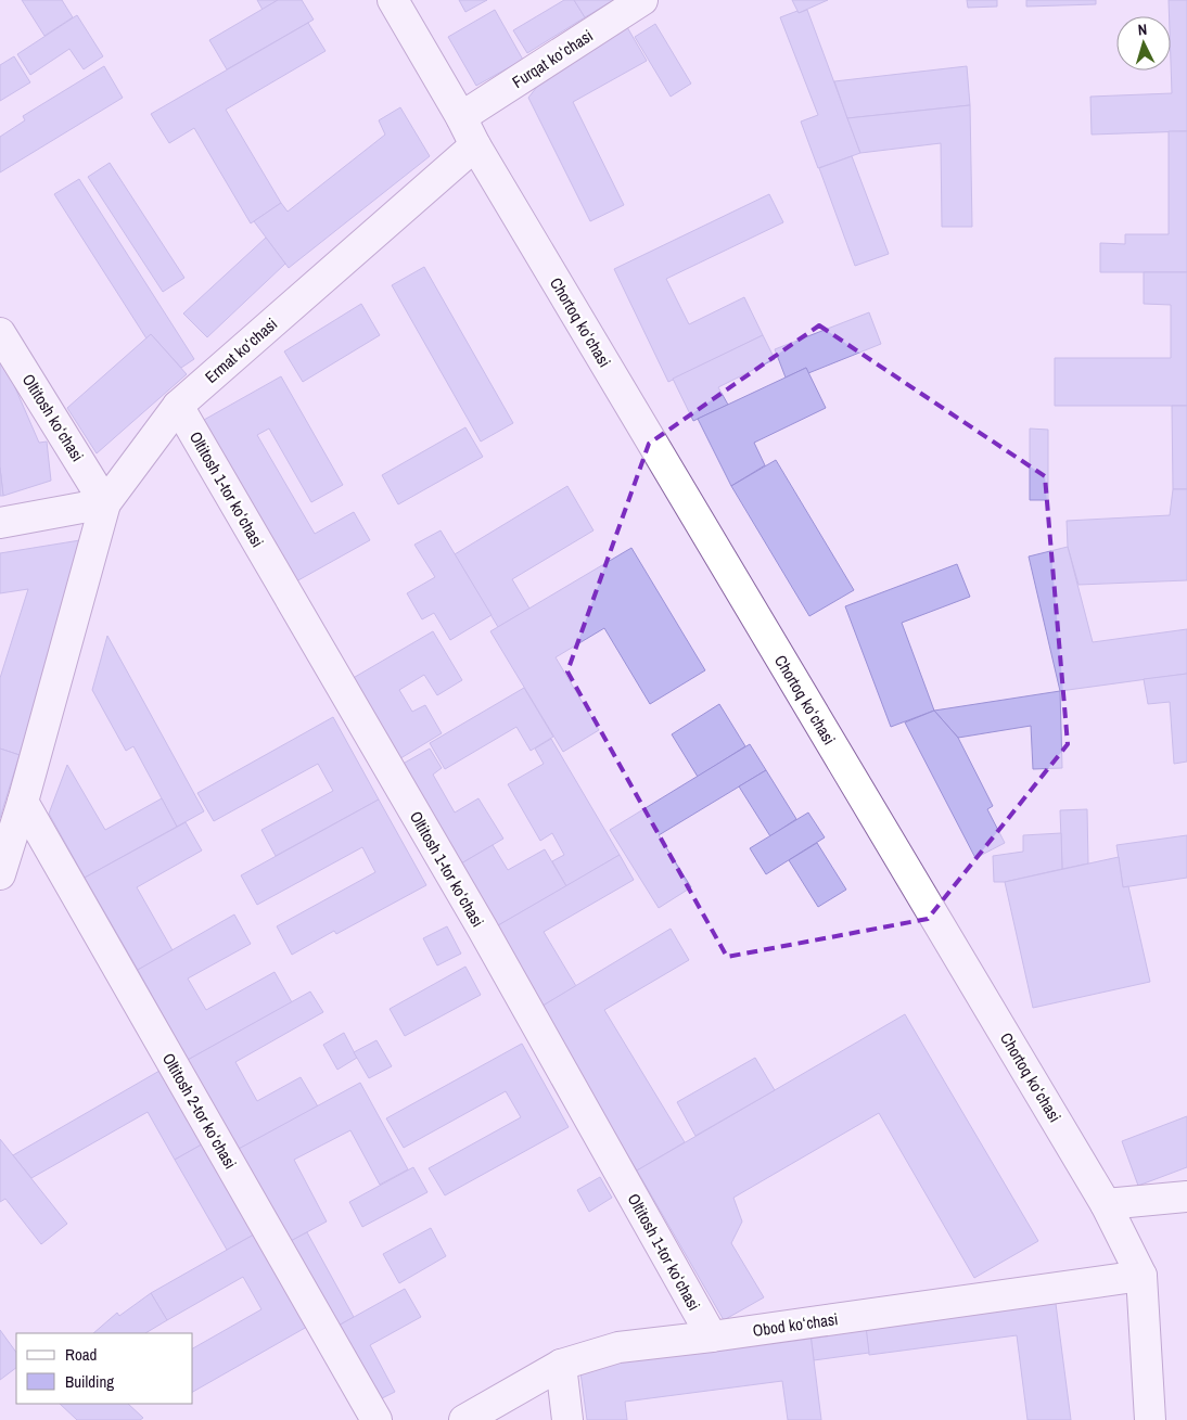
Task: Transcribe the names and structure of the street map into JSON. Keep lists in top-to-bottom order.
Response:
{
  "streets": {
    "street": [
      "Furqat koʻchasi",
      "Chortoq koʻchasi",
      "Ermat koʻchasi",
      "Oltitosh koʻchasi",
      "Oltitosh 1-tor koʻchasi",
      "Oltitosh 2-tor koʻchasi",
      "Obod koʻchasi"
    ]
  },
  "crossings": [
    ["Furqat koʻchasi", "Chortoq koʻchasi"],
    ["Chortoq koʻchasi", "Ermat koʻchasi"],
    ["Chortoq koʻchasi", "Obod koʻchasi"],
    ["Ermat koʻchasi", "Oltitosh koʻchasi"],
    ["Ermat koʻchasi", "Oltitosh 1-tor koʻchasi"],
    ["Oltitosh 1-tor koʻchasi", "Obod koʻchasi"]
  ],
  "legend": ["Road", "Building"],
  "north": "top"
}
